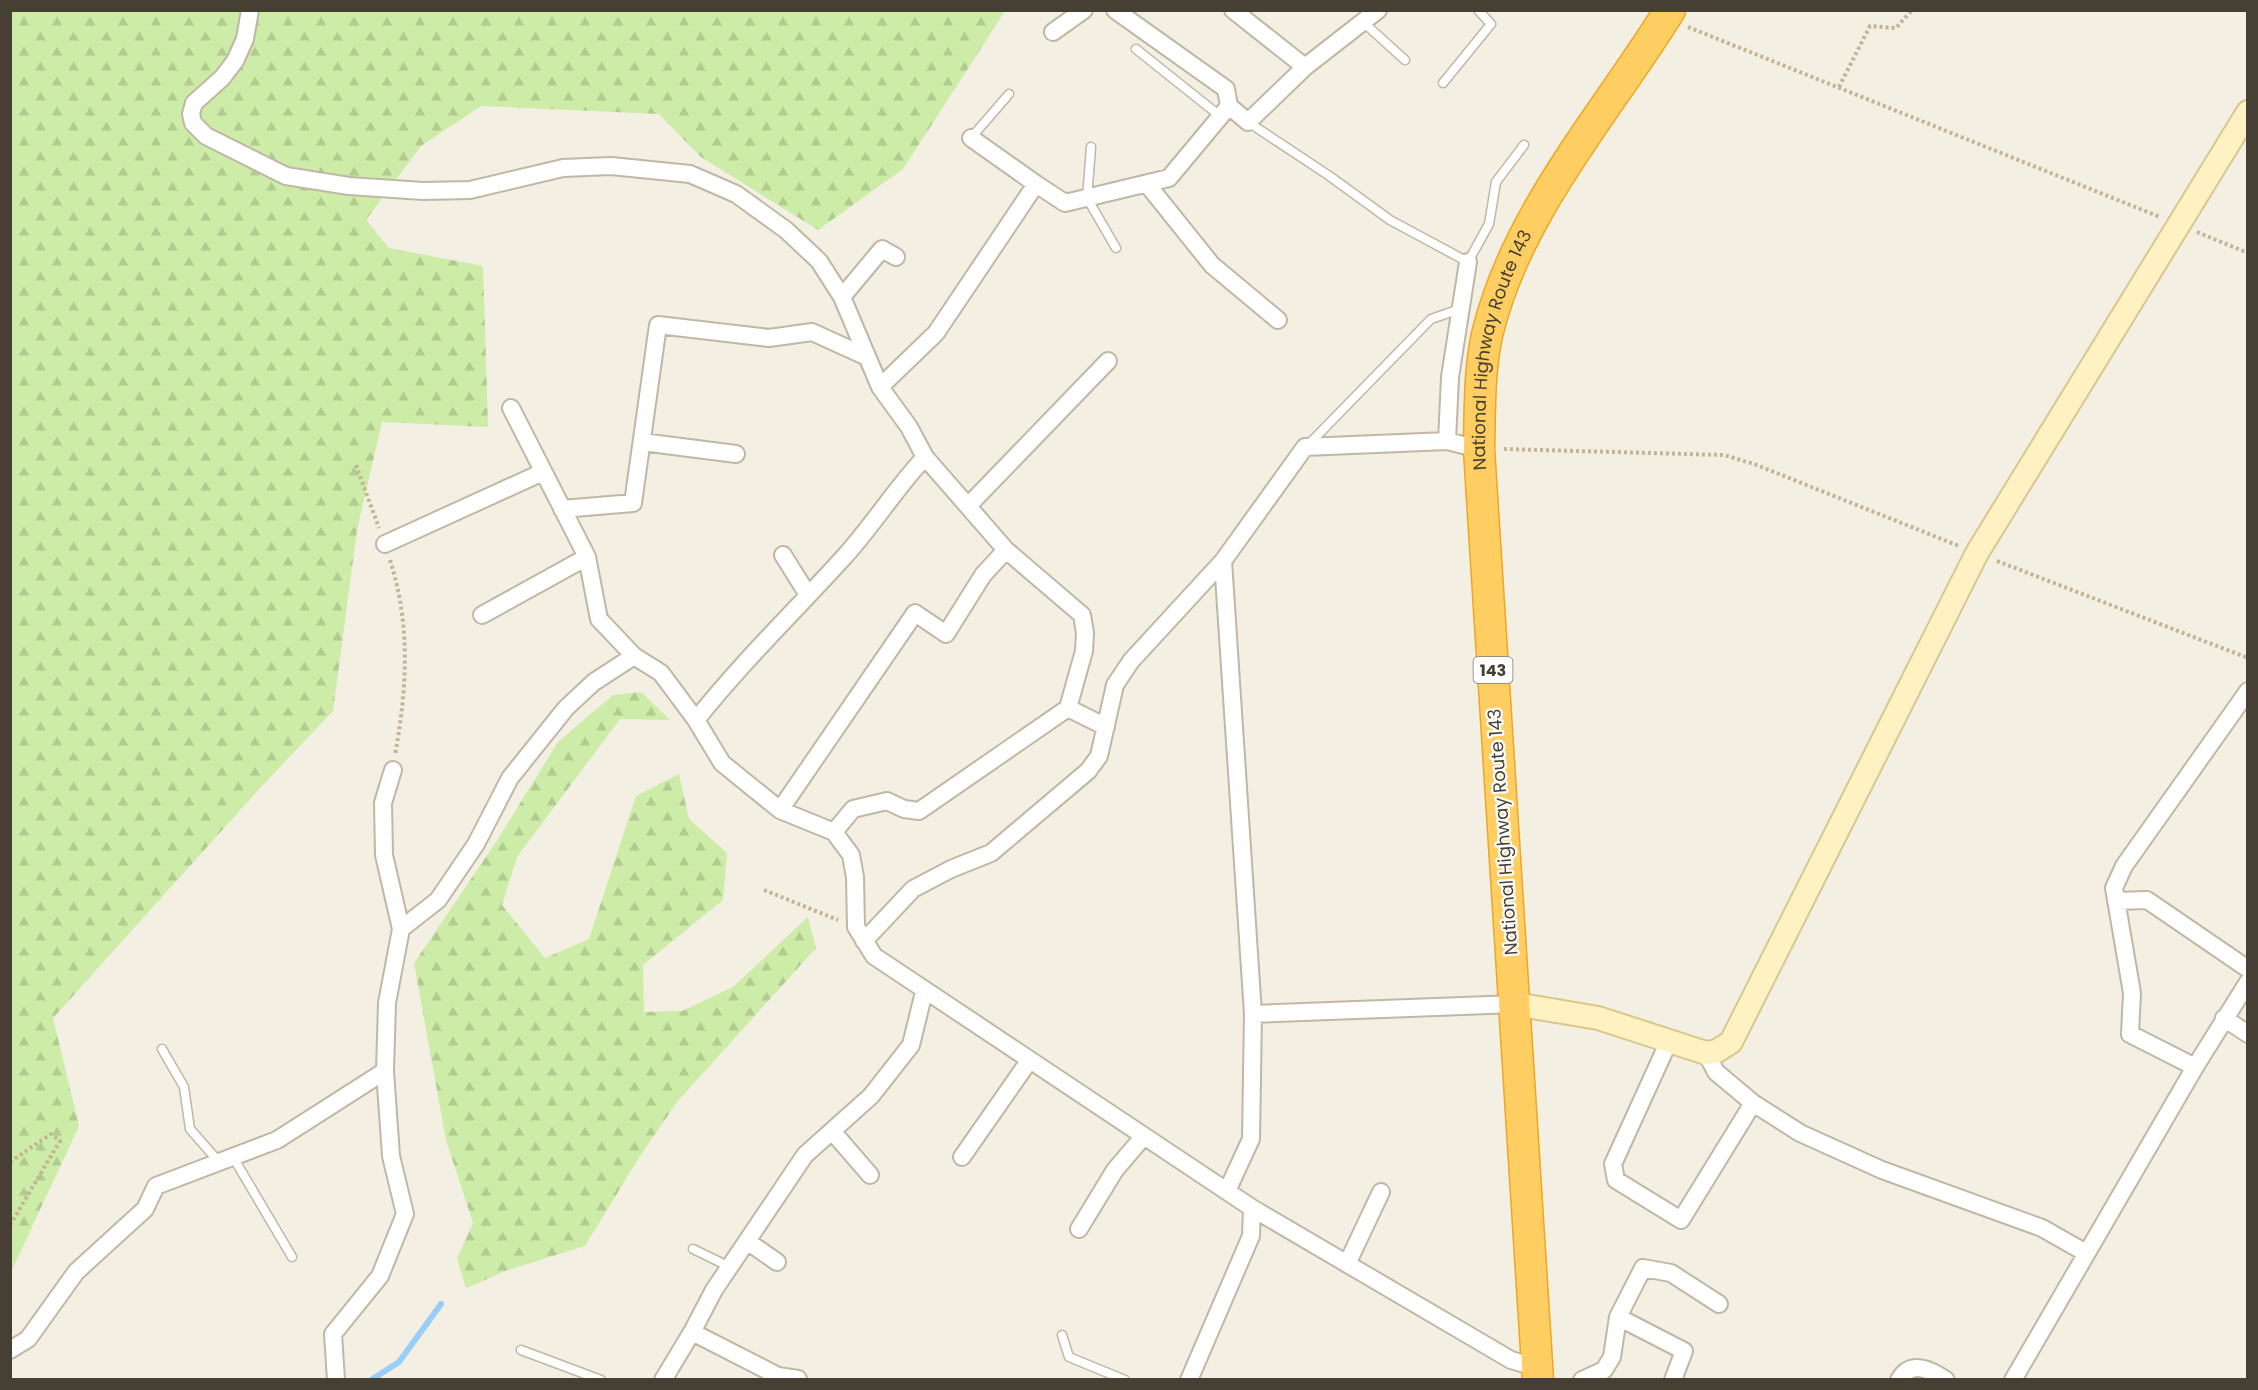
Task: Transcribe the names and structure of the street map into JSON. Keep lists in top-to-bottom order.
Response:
{
  "streets": {
    "highway": ["National Highway Route 143", "143"]
  }
}
